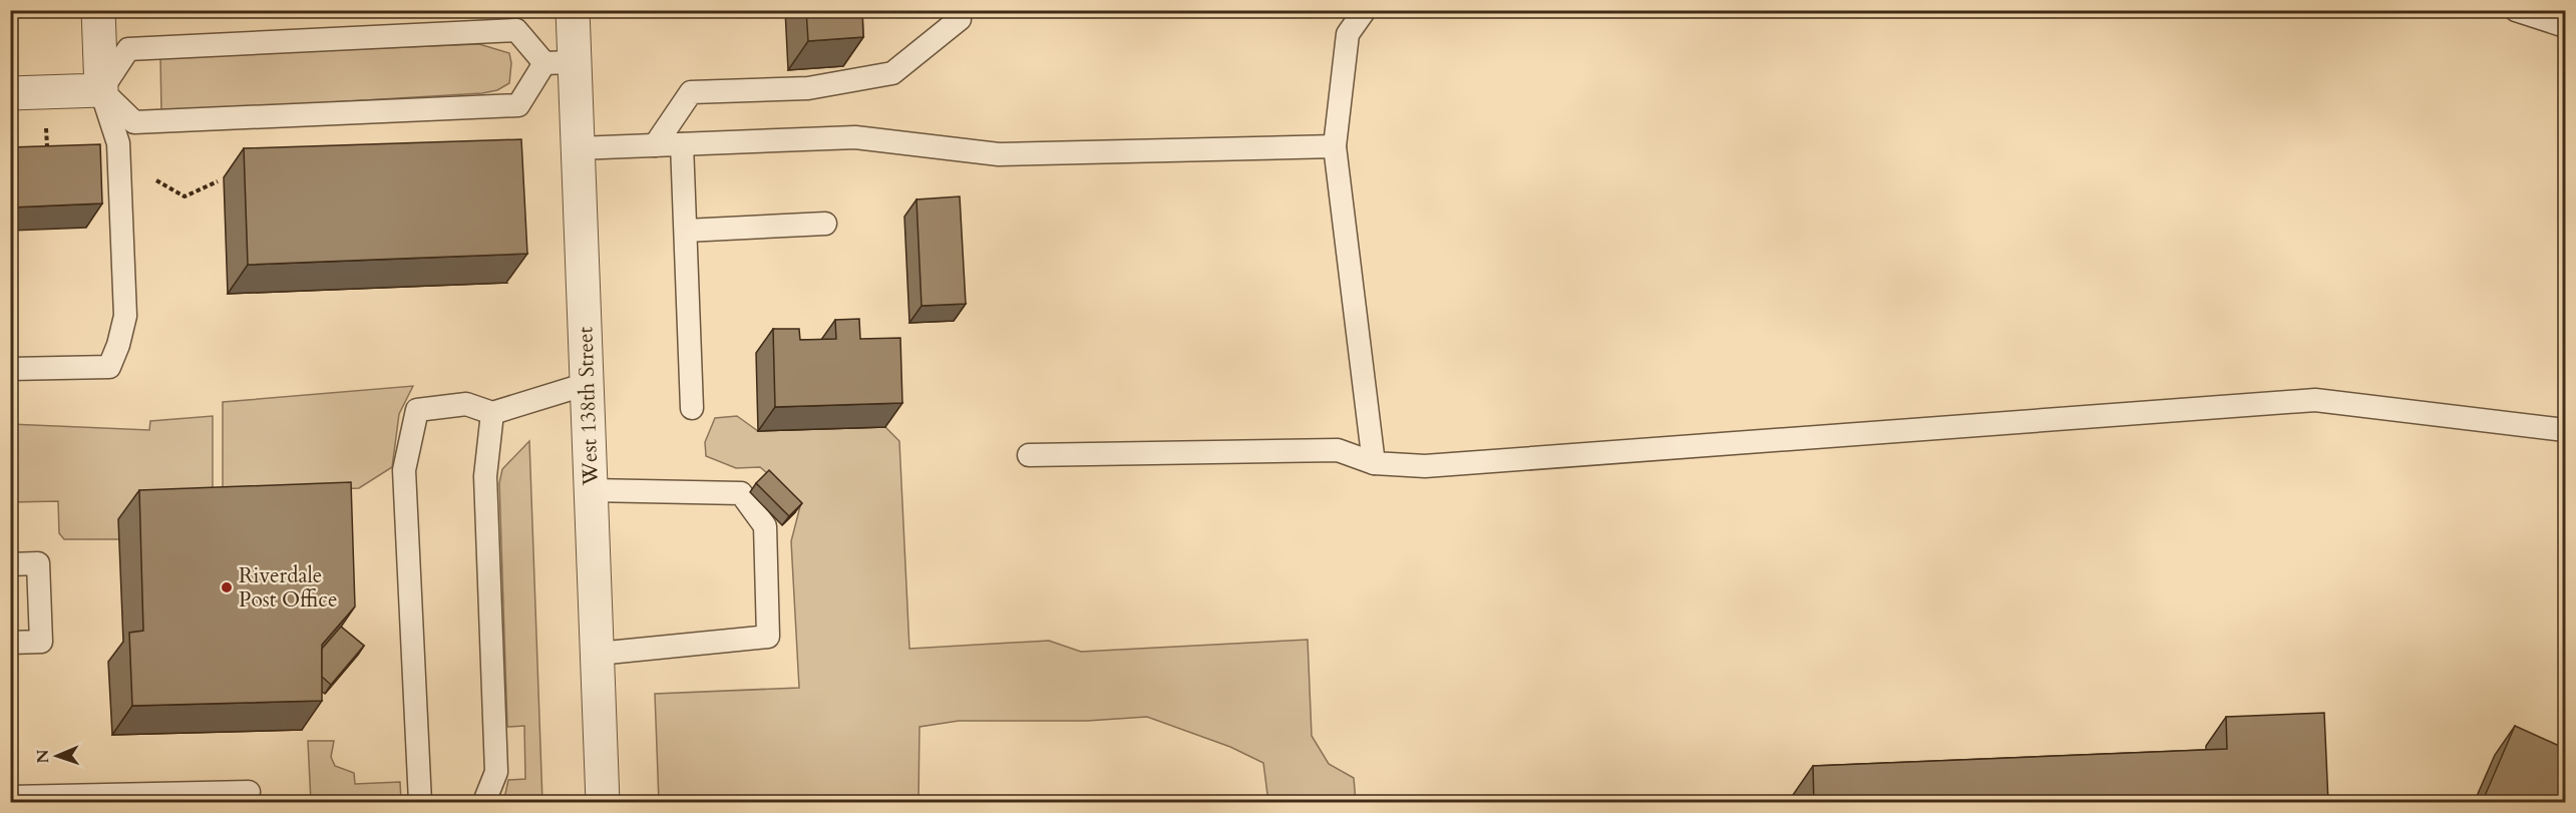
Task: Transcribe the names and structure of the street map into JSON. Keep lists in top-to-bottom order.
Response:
{
  "streets": {
    "street": ["West 138th Street"]
  },
  "places": ["Riverdale Post Office"],
  "north": "left"
}
